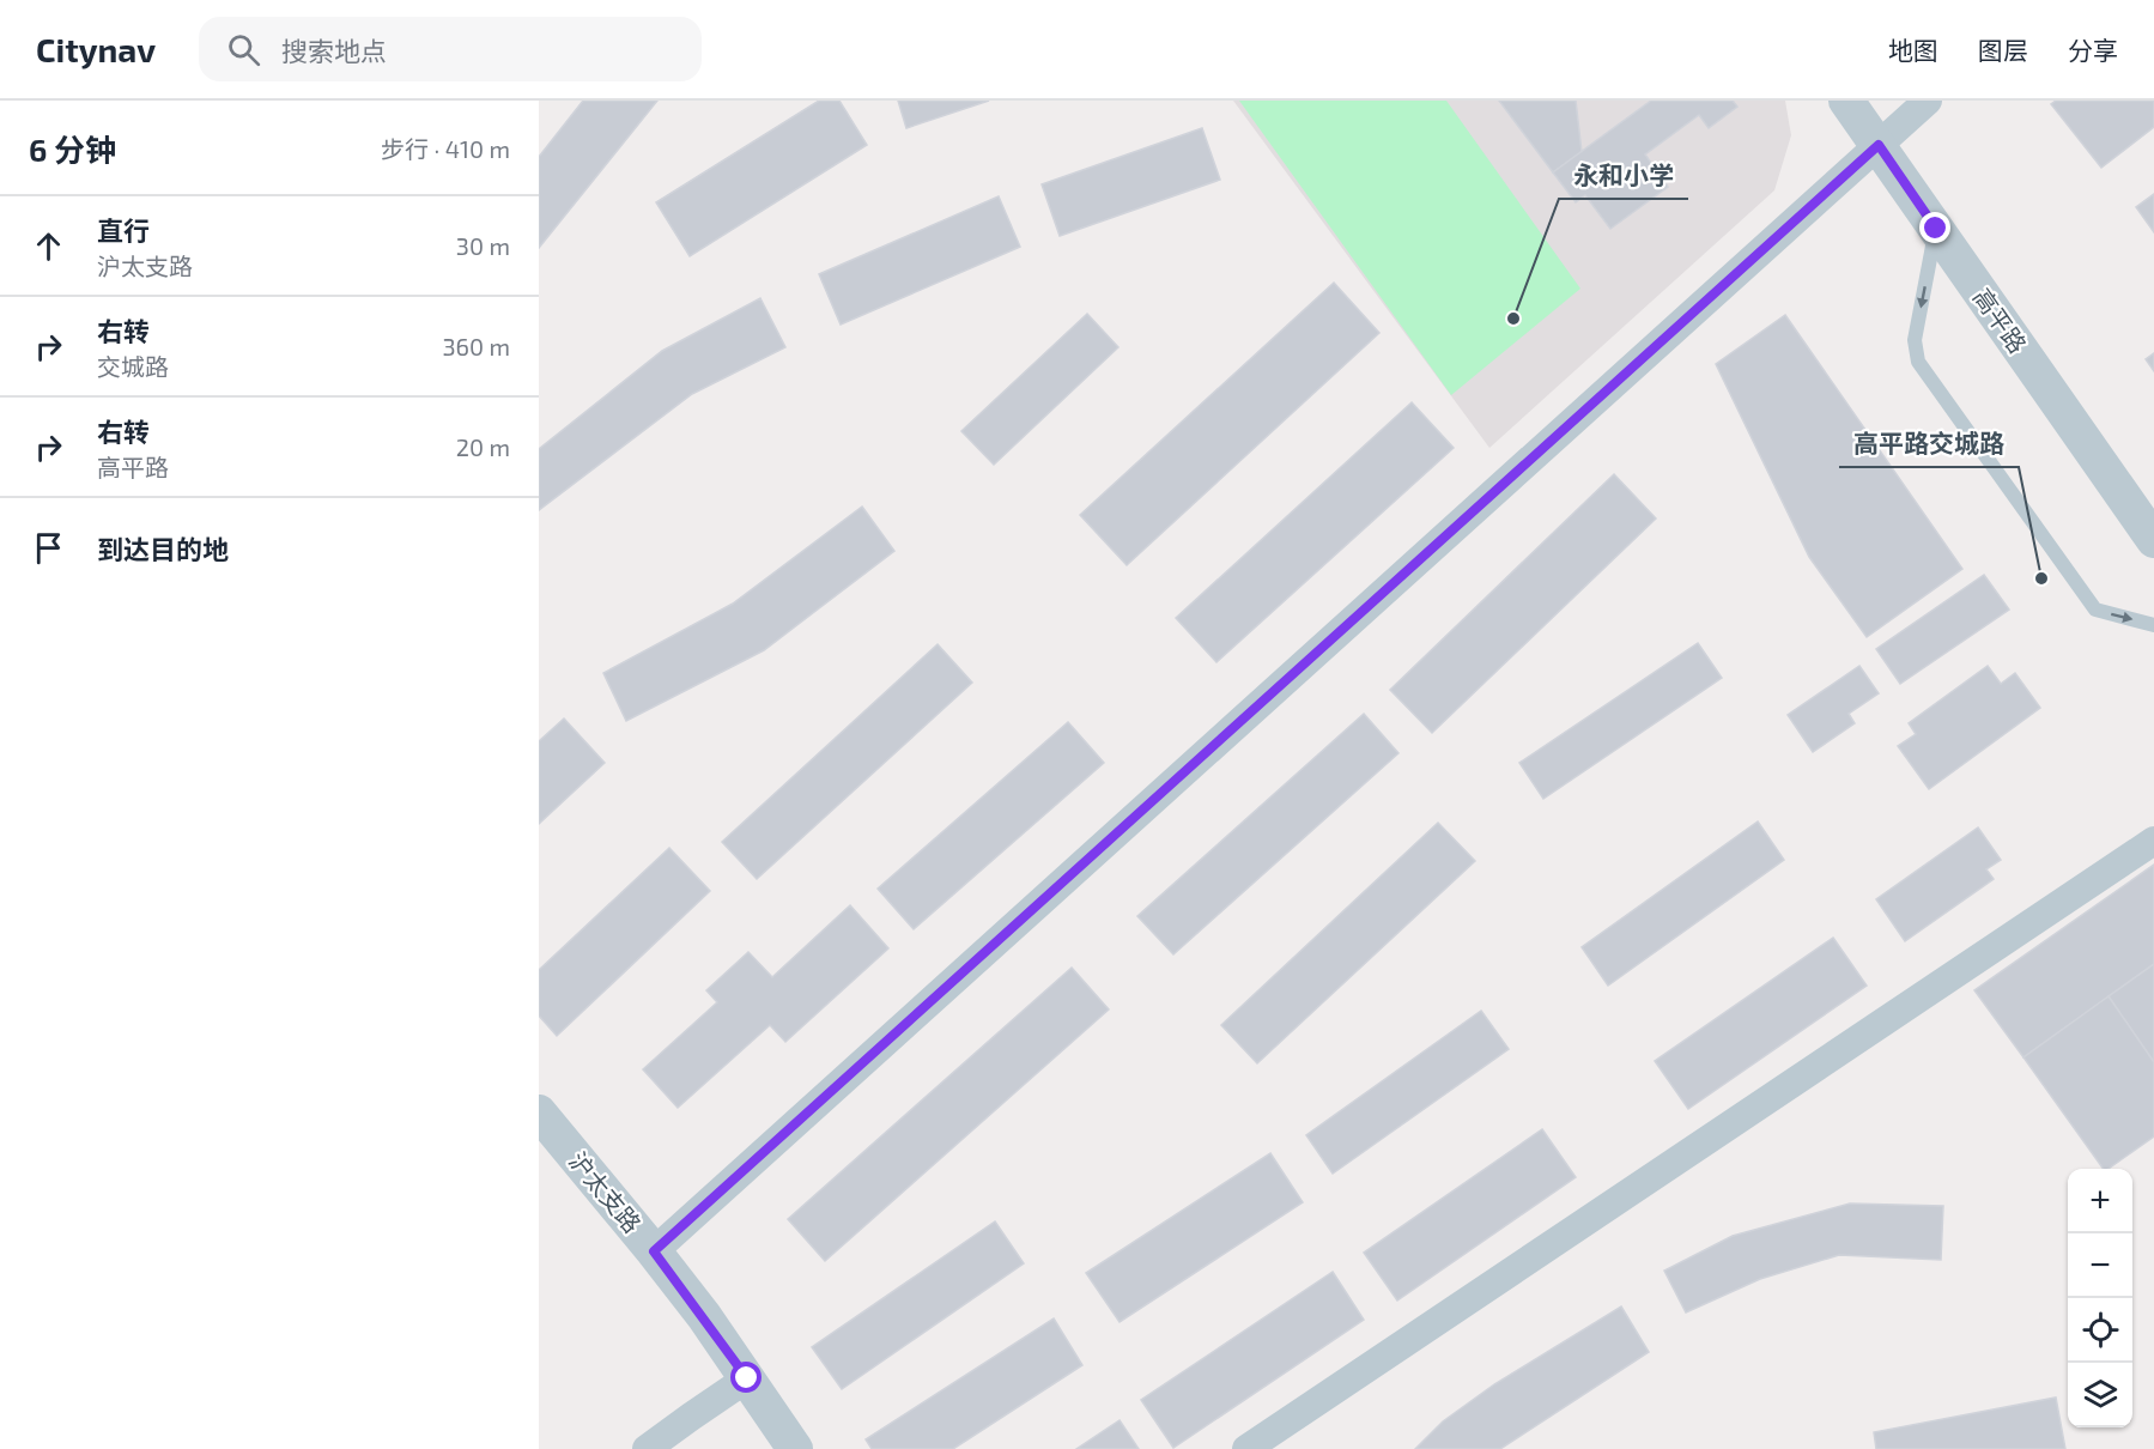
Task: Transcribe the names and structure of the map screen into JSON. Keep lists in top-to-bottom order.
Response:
{
  "streets": {
    "street": ["高平路", "沪太支路"]
  },
  "places": ["永和小学", "高平路交城路"],
  "page": {
    "header": "Citynav",
    "search": "搜索地点",
    "nav": ["地图", "图层", "分享"],
    "heading": ["6 分钟", "步行 · 410 m"],
    "list": [
      ["直行", "沪太支路", "30 m"],
      ["右转", "交城路", "360 m"],
      ["右转", "高平路", "20 m"],
      "到达目的地"
    ],
    "map_buttons": ["+", "−"]
  }
}
